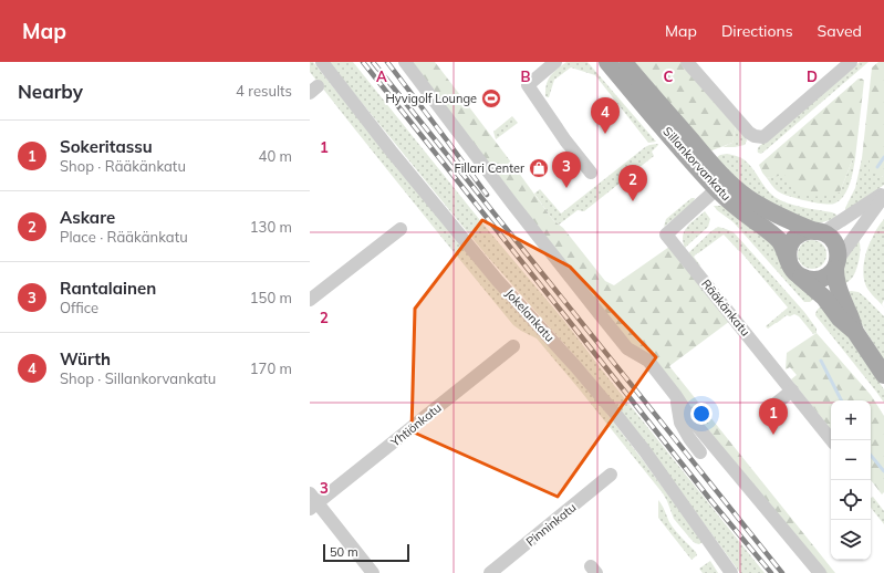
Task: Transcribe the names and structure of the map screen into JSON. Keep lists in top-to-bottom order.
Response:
{
  "streets": {
    "main road": ["Sillankorvankatu"],
    "street": [
      "Rääkänkatu",
      "Jokelankatu",
      "Yhtiönkatu",
      "Pinninkatu"
    ]
  },
  "crossings": [
    ["Sillankorvankatu", "Rääkänkatu"]
  ],
  "places": {
    "sports": ["Hyvigolf Lounge"],
    "shop": ["Fillari Center"]
  },
  "scale_bar": "50 m",
  "page": {
    "header": "Map",
    "nav": ["Map", "Directions", "Saved"],
    "heading": ["Nearby", "4 results"],
    "pins": [
      "4",
      "3",
      "2",
      "1"
    ],
    "list": [
      {
        "mark": "1",
        "name": "Sokeritassu",
        "note": "Shop · Rääkänkatu",
        "value": "40 m"
      },
      {
        "mark": "2",
        "name": "Askare",
        "note": "Place · Rääkänkatu",
        "value": "130 m"
      },
      {
        "mark": "3",
        "name": "Rantalainen",
        "note": "Office",
        "value": "150 m"
      },
      {
        "mark": "4",
        "name": "Würth",
        "note": "Shop · Sillankorvankatu",
        "value": "170 m"
      }
    ],
    "map_buttons": ["+", "−"],
    "scale": "50 m"
  },
  "grid": {
    "columns": [
      "A",
      "B",
      "C",
      "D"
    ],
    "rows": ["1", "2", "3"]
  }
}
